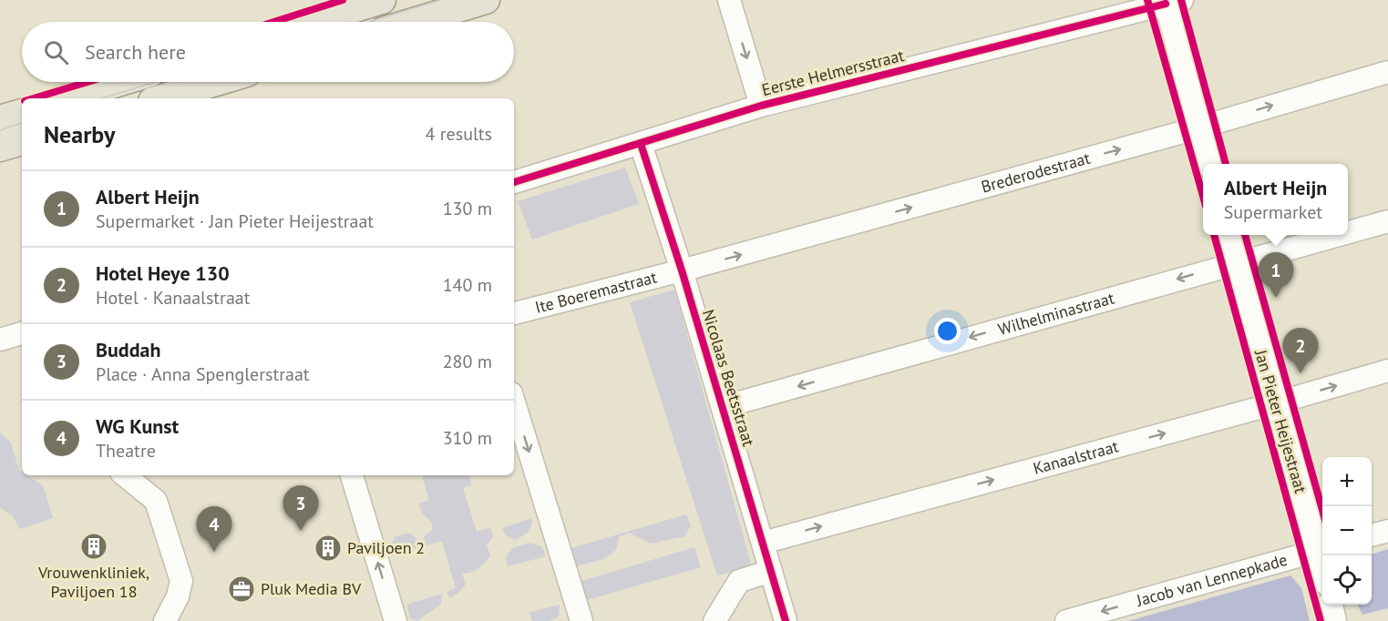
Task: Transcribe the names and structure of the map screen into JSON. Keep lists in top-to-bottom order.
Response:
{
  "streets": {
    "street": [
      "Eerste Helmersstraat",
      "Brederodestraat",
      "Ite Boeremastraat",
      "Wilhelminastraat",
      "Nicolaas Beetsstraat",
      "Jan Pieter Heijestraat",
      "Kanaalstraat",
      "Jacob van Lennepkade"
    ]
  },
  "crossings": [
    ["Eerste Helmersstraat", "Nicolaas Beetsstraat"],
    ["Brederodestraat", "Ite Boeremastraat"],
    ["Brederodestraat", "Nicolaas Beetsstraat"],
    ["Ite Boeremastraat", "Nicolaas Beetsstraat"],
    ["Wilhelminastraat", "Nicolaas Beetsstraat"],
    ["Wilhelminastraat", "Jan Pieter Heijestraat"],
    ["Nicolaas Beetsstraat", "Kanaalstraat"],
    ["Jan Pieter Heijestraat", "Kanaalstraat"]
  ],
  "one_way": [
    "Brederodestraat",
    "Wilhelminastraat",
    "Kanaalstraat",
    "Jacob van Lennepkade"
  ],
  "places": {
    "building": ["Vrouwenkliniek, Paviljoen 18", "Paviljoen 2"],
    "office": ["Pluk Media BV"]
  },
  "page": {
    "search": "Search here",
    "heading": ["Nearby", "4 results"],
    "popup": ["Albert Heijn", "Supermarket"],
    "list": [
      {
        "mark": "1",
        "name": "Albert Heijn",
        "note": "Supermarket · Jan Pieter Heijestraat",
        "value": "130 m"
      },
      {
        "mark": "2",
        "name": "Hotel Heye 130",
        "note": "Hotel · Kanaalstraat",
        "value": "140 m"
      },
      {
        "mark": "3",
        "name": "Buddah",
        "note": "Place · Anna Spenglerstraat",
        "value": "280 m"
      },
      {
        "mark": "4",
        "name": "WG Kunst",
        "note": "Theatre",
        "value": "310 m"
      }
    ],
    "pins": [
      "1",
      "2",
      "3",
      "4"
    ],
    "map_buttons": ["+", "−"]
  }
}
